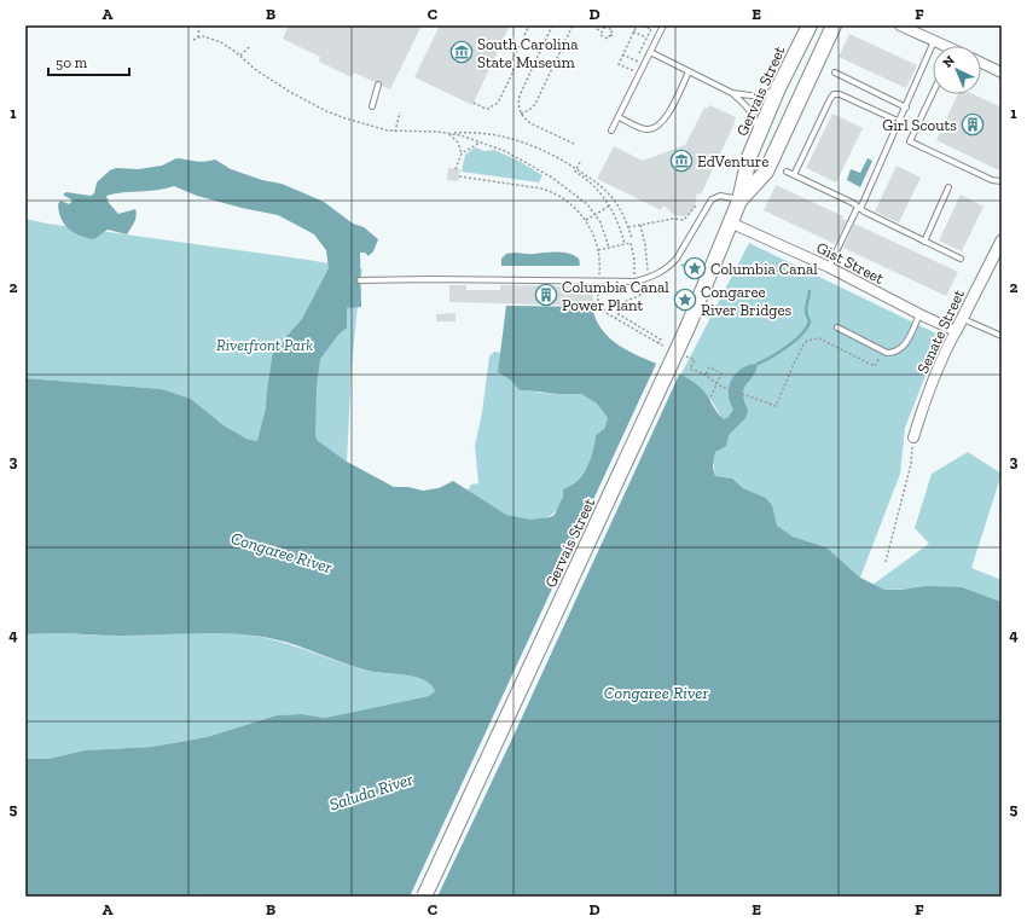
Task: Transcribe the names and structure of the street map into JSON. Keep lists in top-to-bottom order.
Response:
{
  "streets": {
    "main road": ["Gervais Street"],
    "street": ["Gist Street", "Senate Street"]
  },
  "crossings": [
    ["Gervais Street", "Gist Street"],
    ["Gist Street", "Senate Street"]
  ],
  "water": ["Congaree River", "Saluda River"],
  "parks": ["Riverfront Park"],
  "places": {
    "museum": ["South Carolina State Museum", "EdVenture"],
    "building": ["Girl Scouts", "Columbia Canal Power Plant"],
    "place": ["Columbia Canal", "Congaree River Bridges"]
  },
  "scale_bar": "50 m",
  "north": "top left",
  "grid": {
    "columns": [
      "A",
      "B",
      "C",
      "D",
      "E",
      "F"
    ],
    "rows": [
      "1",
      "2",
      "3",
      "4",
      "5"
    ]
  }
}
